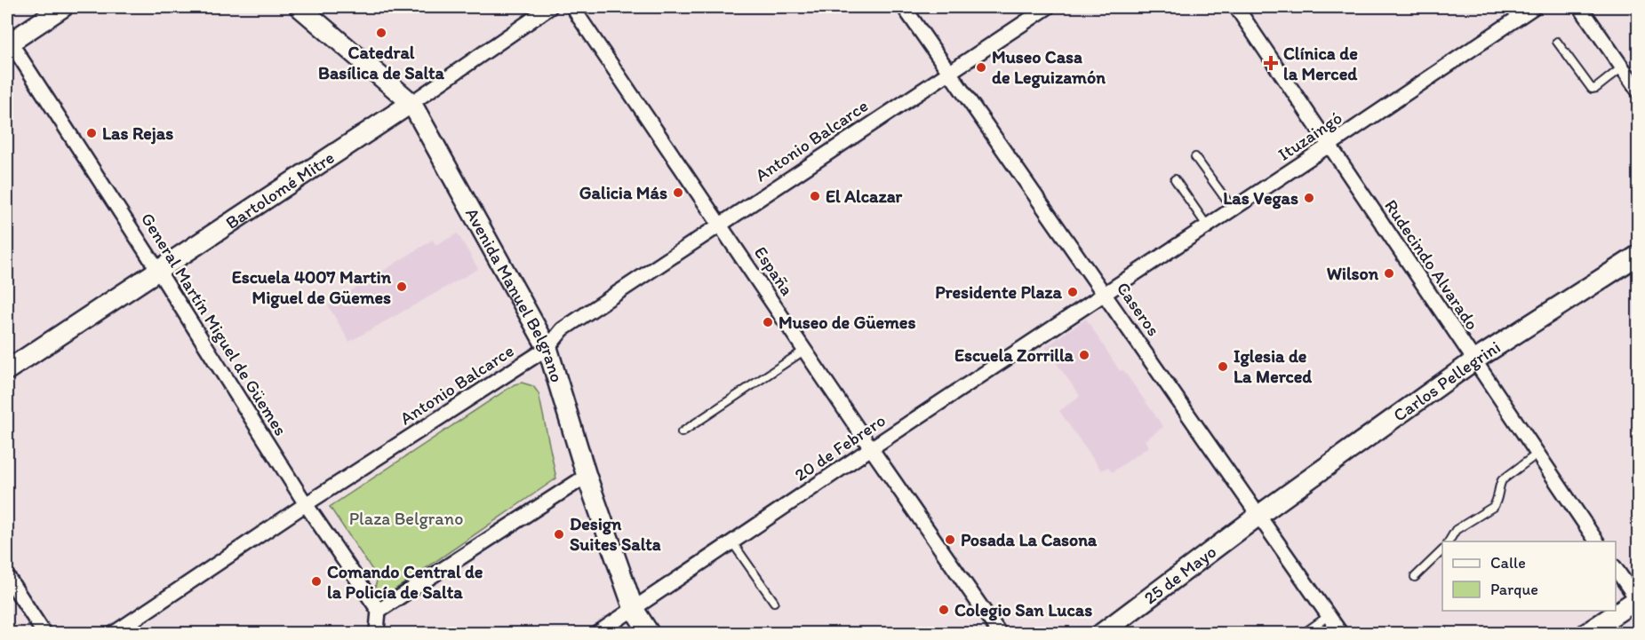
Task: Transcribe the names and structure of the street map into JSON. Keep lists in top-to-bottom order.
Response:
{
  "streets": {
    "main road": [
      "Bartolomé Mitre",
      "Avenida Manuel Belgrano",
      "Carlos Pellegrini",
      "25 de Mayo"
    ],
    "street": [
      "Ituzaingó",
      "Antonio Balcarce",
      "Rudecindo Alvarado",
      "España",
      "Caseros",
      "General Martín Miguel de Güemes",
      "20 de Febrero"
    ]
  },
  "crossings": [
    ["Ituzaingó", "Rudecindo Alvarado"],
    ["Ituzaingó", "Caseros"],
    ["Ituzaingó", "20 de Febrero"],
    ["Antonio Balcarce", "España"],
    ["Antonio Balcarce", "Avenida Manuel Belgrano"],
    ["Antonio Balcarce", "Caseros"],
    ["Antonio Balcarce", "General Martín Miguel de Güemes"],
    ["Bartolomé Mitre", "Avenida Manuel Belgrano"],
    ["Bartolomé Mitre", "General Martín Miguel de Güemes"],
    ["Rudecindo Alvarado", "Carlos Pellegrini"],
    ["España", "20 de Febrero"],
    ["Avenida Manuel Belgrano", "20 de Febrero"],
    ["Caseros", "Carlos Pellegrini"],
    ["Caseros", "20 de Febrero"],
    ["Caseros", "25 de Mayo"],
    ["Carlos Pellegrini", "25 de Mayo"]
  ],
  "parks": ["Plaza Belgrano"],
  "places": {
    "other": [
      "Catedral Basílica de Salta",
      "Museo Casa de Leguizamón",
      "Las Rejas",
      "Galicia Más",
      "El Alcazar",
      "Las Vegas",
      "Wilson",
      "Escuela 4007 Martin Miguel de Güemes",
      "Presidente Plaza",
      "Museo de Güemes",
      "Escuela Zorrilla",
      "Iglesia de La Merced",
      "Design Suites Salta",
      "Posada La Casona",
      "Comando Central de la Policía de Salta",
      "Colegio San Lucas"
    ],
    "health": ["Clínica de la Merced"]
  },
  "legend": ["Calle", "Parque"]
}
